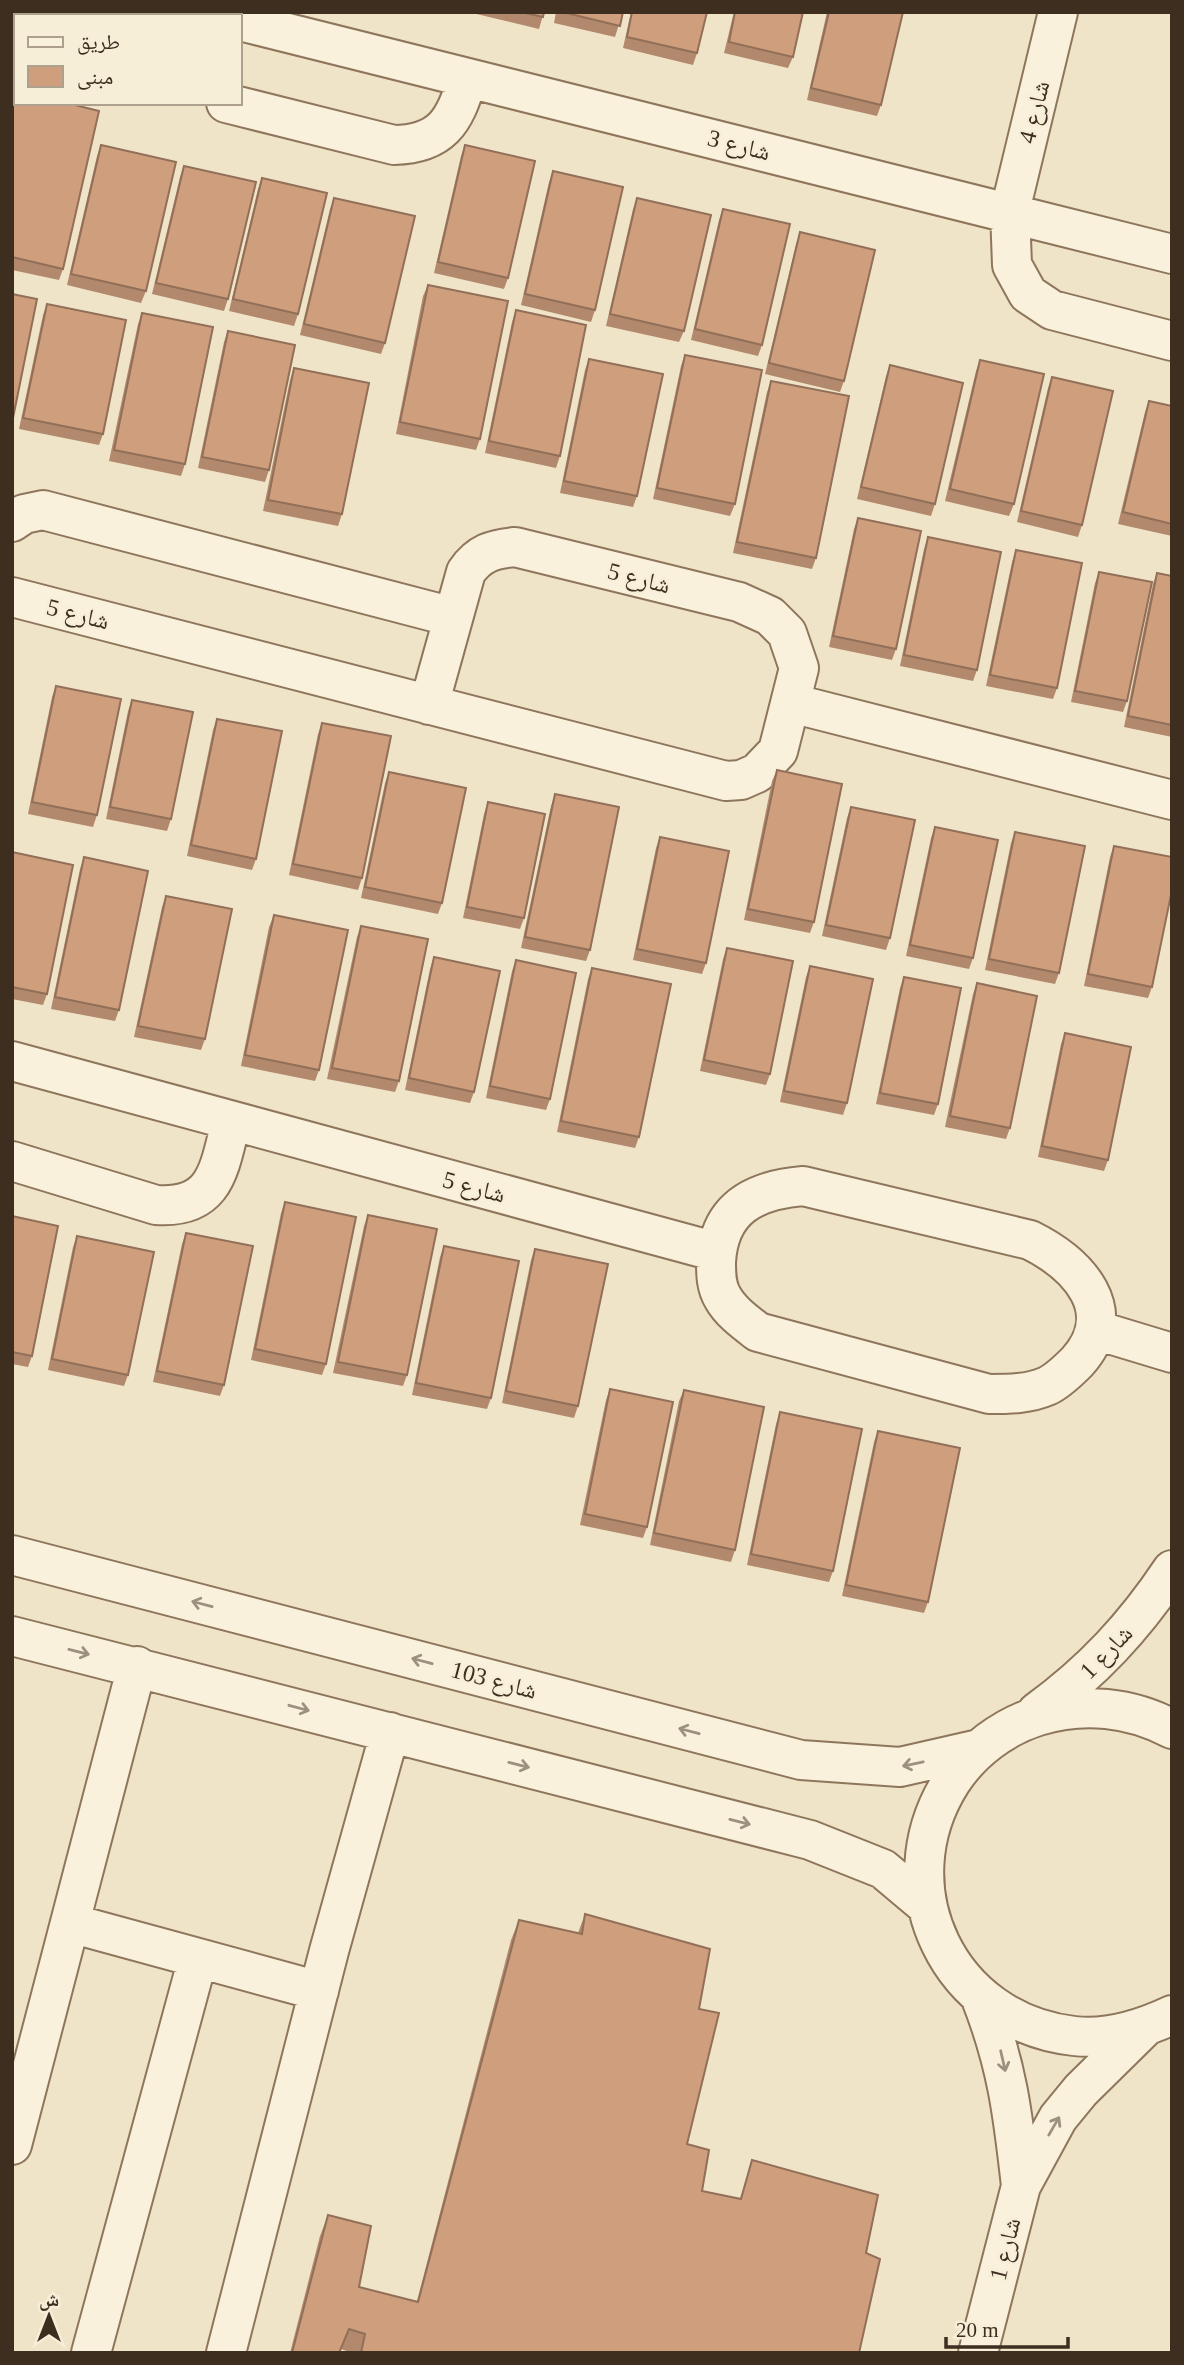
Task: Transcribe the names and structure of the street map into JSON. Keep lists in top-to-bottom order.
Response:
{
  "streets": {
    "street": [
      "شارع 4",
      "شارع 3",
      "شارع 5",
      "شارع 1",
      "شارع 103"
    ]
  },
  "crossings": [
    ["شارع 4", "شارع 3"]
  ],
  "legend": ["طريق", "مبنى"],
  "scale_bar": "20 m",
  "north": "top"
}
